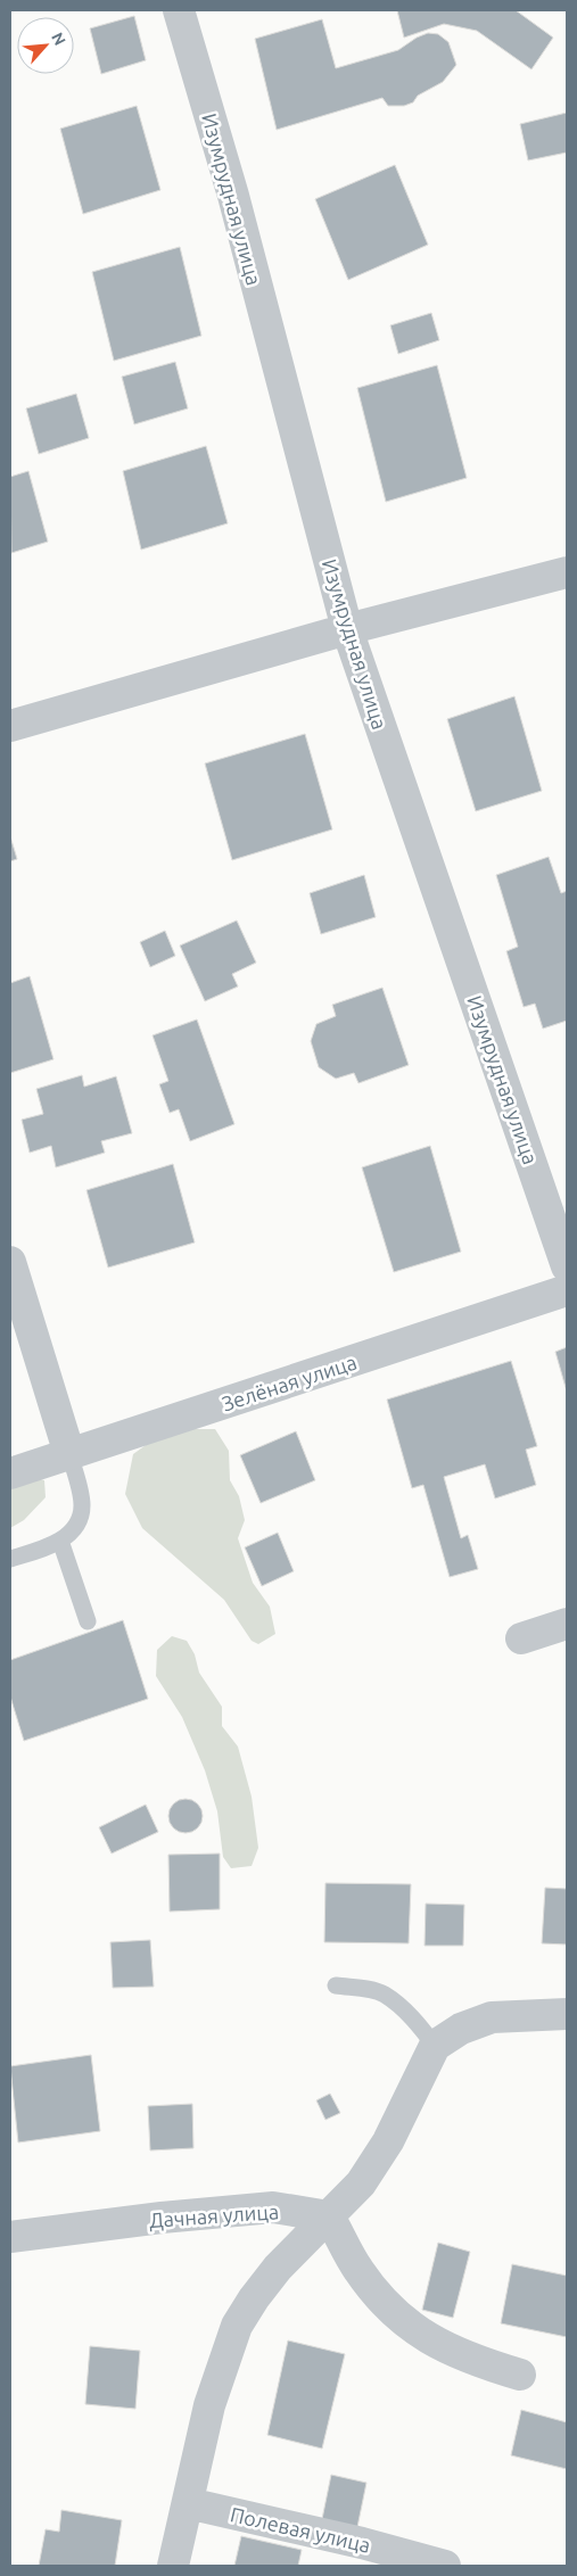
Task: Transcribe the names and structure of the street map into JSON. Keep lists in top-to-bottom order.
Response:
{
  "streets": {
    "street": [
      "Изумрудная улица",
      "Зелёная улица",
      "Дачная улица",
      "Полевая улица"
    ]
  },
  "north": "top right"
}
